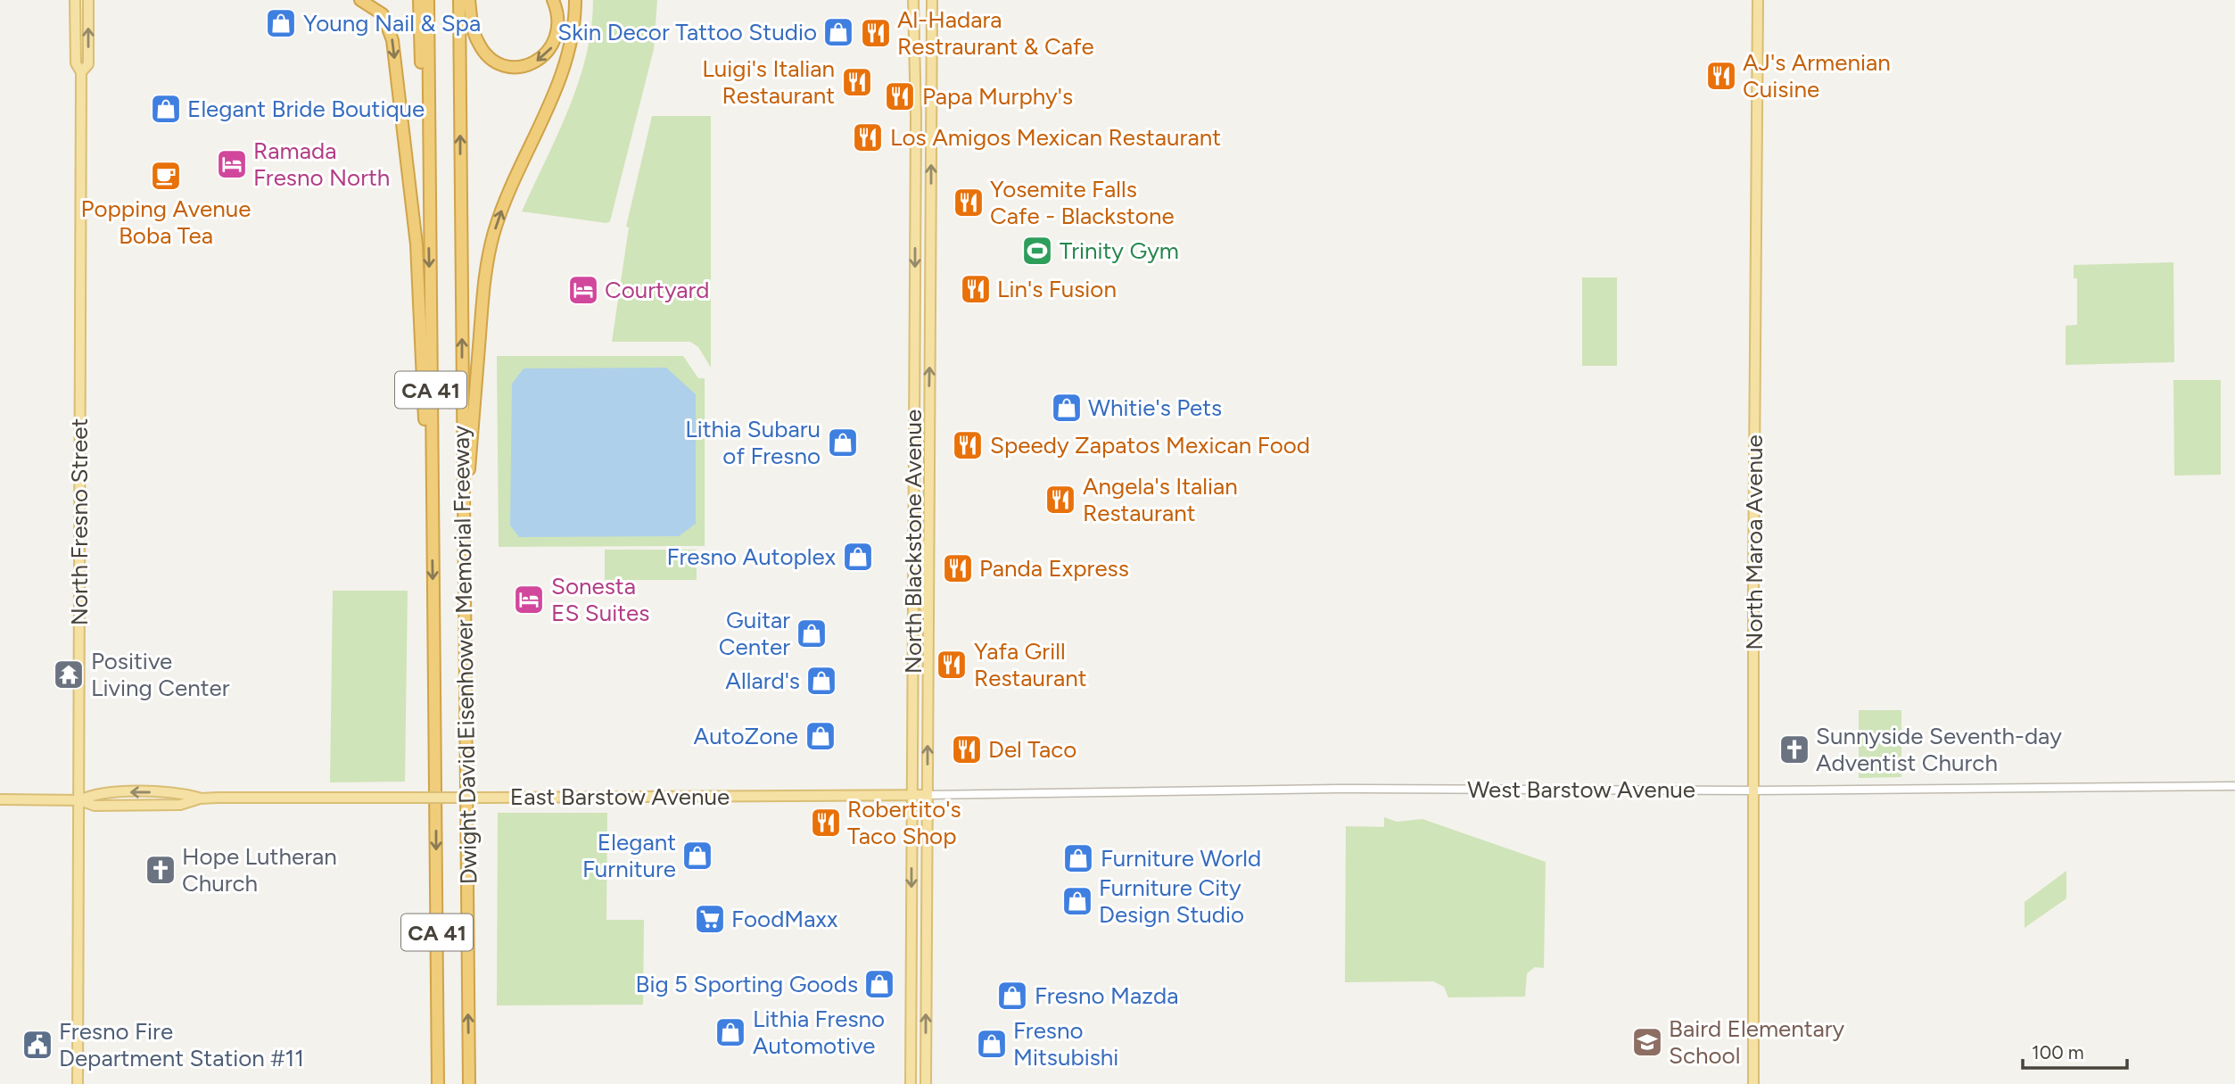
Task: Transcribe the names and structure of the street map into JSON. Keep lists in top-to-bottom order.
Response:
{
  "streets": {
    "highway": ["CA 41", "Dwight David Eisenhower Memorial Freeway"],
    "main road": [
      "North Fresno Street",
      "North Blackstone Avenue",
      "North Maroa Avenue",
      "East Barstow Avenue"
    ],
    "street": ["West Barstow Avenue"]
  },
  "crossings": [
    ["North Fresno Street", "East Barstow Avenue"],
    ["North Blackstone Avenue", "West Barstow Avenue"],
    ["North Blackstone Avenue", "East Barstow Avenue"],
    ["North Maroa Avenue", "West Barstow Avenue"],
    ["West Barstow Avenue", "East Barstow Avenue"]
  ],
  "places": {
    "shop": [
      "Young Nail & Spa",
      "Skin Decor Tattoo Studio",
      "Elegant Bride Boutique",
      "Whitie's Pets",
      "Lithia Subaru of Fresno",
      "Fresno Autoplex",
      "Guitar Center",
      "Allard's",
      "AutoZone",
      "Elegant Furniture",
      "Furniture World",
      "Furniture City Design Studio",
      "Big 5 Sporting Goods",
      "Fresno Mazda",
      "Lithia Fresno Automotive",
      "Fresno Mitsubishi"
    ],
    "restaurant": [
      "Al-Hadara Restraurant & Cafe",
      "AJ's Armenian Cuisine",
      "Luigi's Italian Restaurant",
      "Papa Murphy's",
      "Los Amigos Mexican Restaurant",
      "Yosemite Falls Cafe - Blackstone",
      "Lin's Fusion",
      "Speedy Zapatos Mexican Food",
      "Angela's Italian Restaurant",
      "Panda Express",
      "Yafa Grill Restaurant",
      "Del Taco",
      "Robertito's Taco Shop"
    ],
    "hotel": ["Ramada Fresno North", "Courtyard", "Sonesta ES Suites"],
    "cafe": ["Popping Avenue Boba Tea"],
    "sports": ["Trinity Gym"],
    "temple": ["Positive Living Center"],
    "church": ["Sunnyside Seventh-day Adventist Church", "Hope Lutheran Church"],
    "supermarket": ["FoodMaxx"],
    "school or university": ["Baird Elementary School"],
    "public building": ["Fresno Fire Department Station #11"]
  },
  "scale_bar": "100 m"
}
